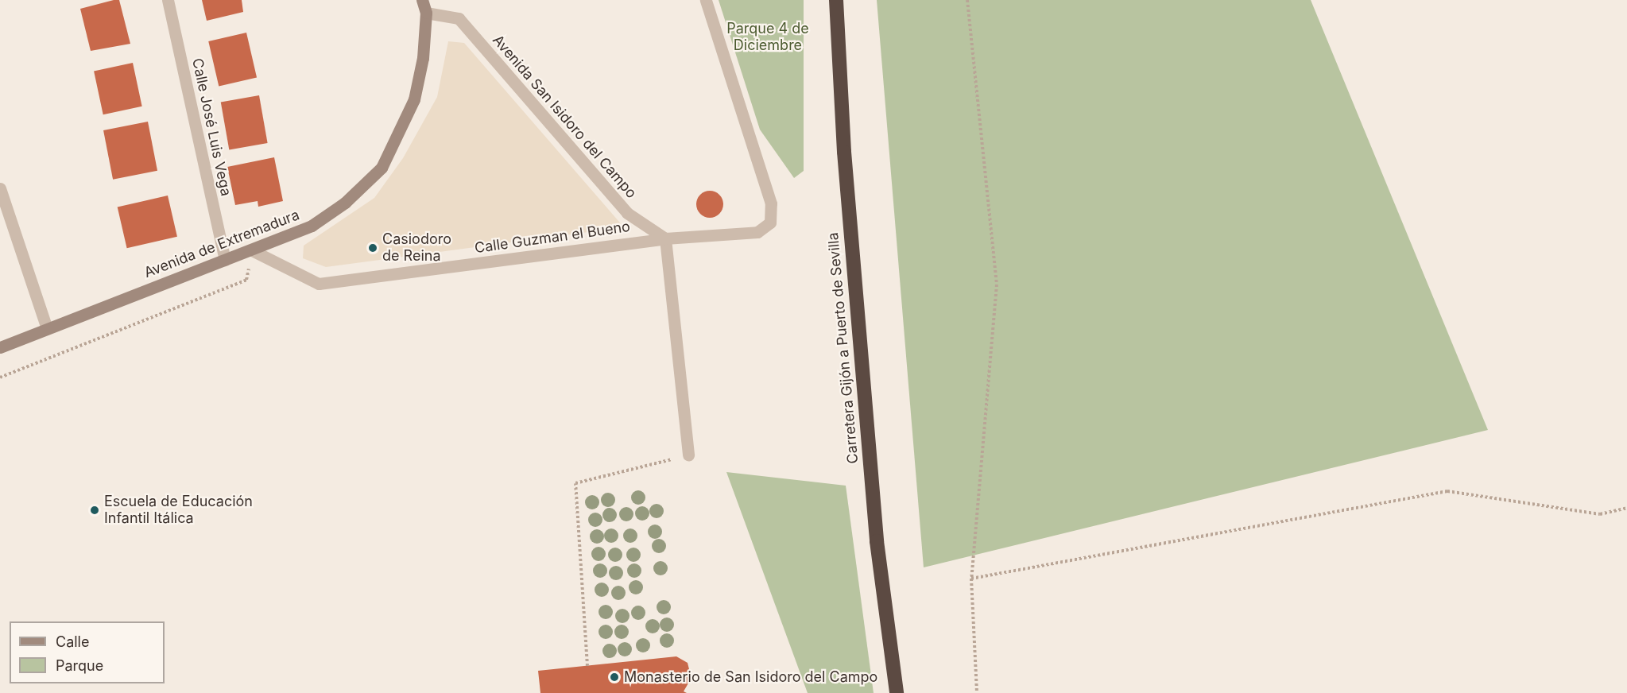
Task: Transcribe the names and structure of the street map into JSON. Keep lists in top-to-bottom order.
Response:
{
  "streets": {
    "highway": ["Carretera Gijón a Puerto de Sevilla"],
    "main road": ["Avenida de Extremadura"],
    "street": ["Avenida San Isidoro del Campo", "Calle José Luis Vega", "Calle Guzman el Bueno"]
  },
  "crossings": [
    ["Avenida San Isidoro del Campo", "Calle Guzman el Bueno"],
    ["Avenida San Isidoro del Campo", "Avenida de Extremadura"],
    ["Calle José Luis Vega", "Avenida de Extremadura"],
    ["Calle Guzman el Bueno", "Avenida de Extremadura"]
  ],
  "parks": ["Parque 4 de Diciembre"],
  "places": ["Casiodoro de Reina", "Escuela de Educación Infantil Itálica", "Monasterio de San Isidoro del Campo"],
  "legend": ["Calle", "Parque"]
}
